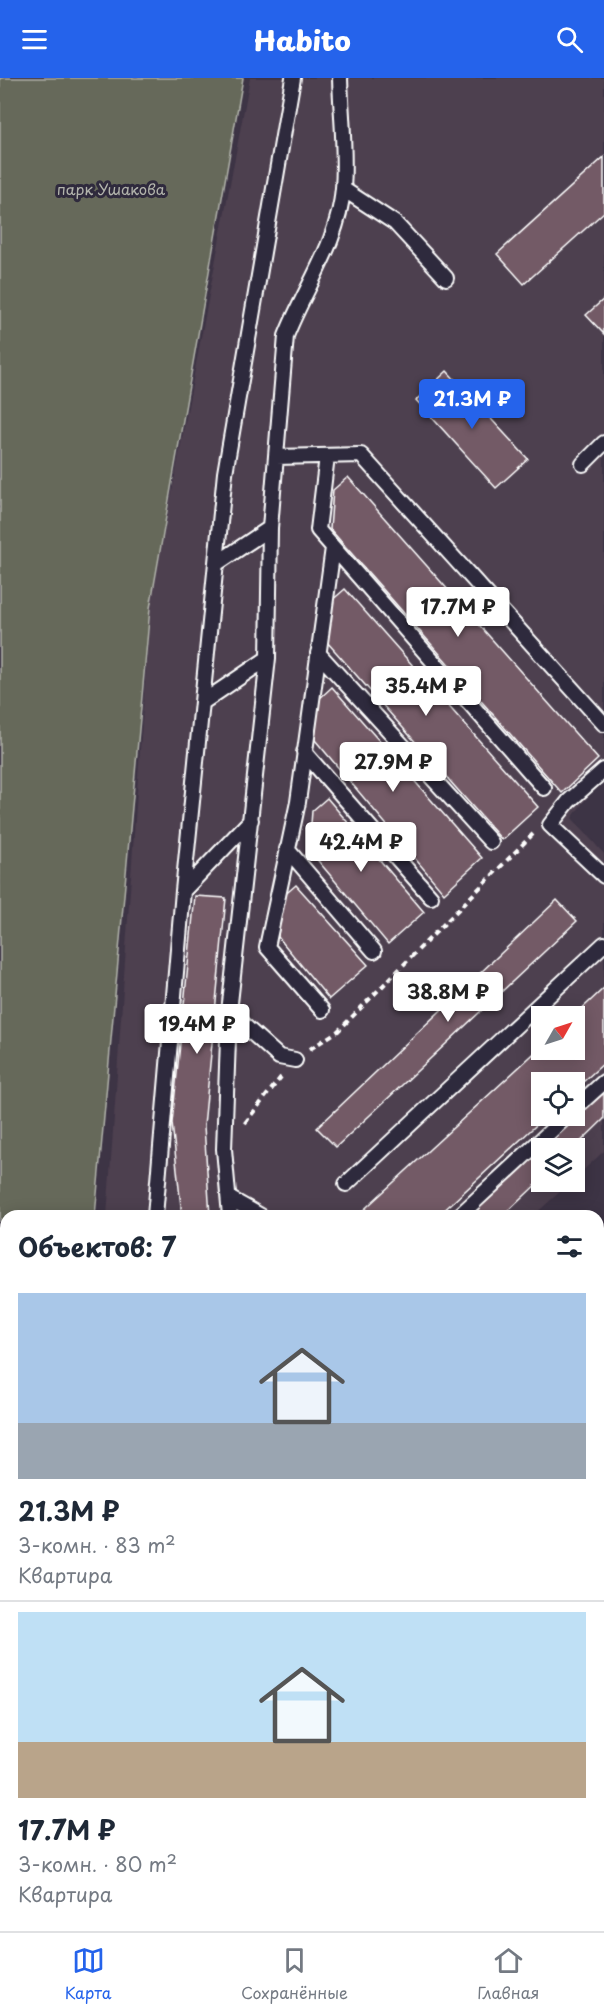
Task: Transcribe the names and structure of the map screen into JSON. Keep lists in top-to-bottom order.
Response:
{
  "parks": ["парк Ушакова"],
  "north": "top right",
  "page": {
    "header": "Habito",
    "price": [
      "21.3M ₽",
      "17.7M ₽",
      "35.4M ₽",
      "27.9M ₽",
      "42.4M ₽",
      "38.8M ₽",
      "19.4M ₽"
    ],
    "heading": "Объектов: 7",
    "list": [
      {
        "name": "21.3M ₽",
        "note": "3-комн. · 83 m² · Квартира"
      },
      {
        "name": "17.7M ₽",
        "note": "3-комн. · 80 m² · Квартира"
      }
    ],
    "tabs": ["Карта", "Сохранённые", "Главная"]
  }
}
